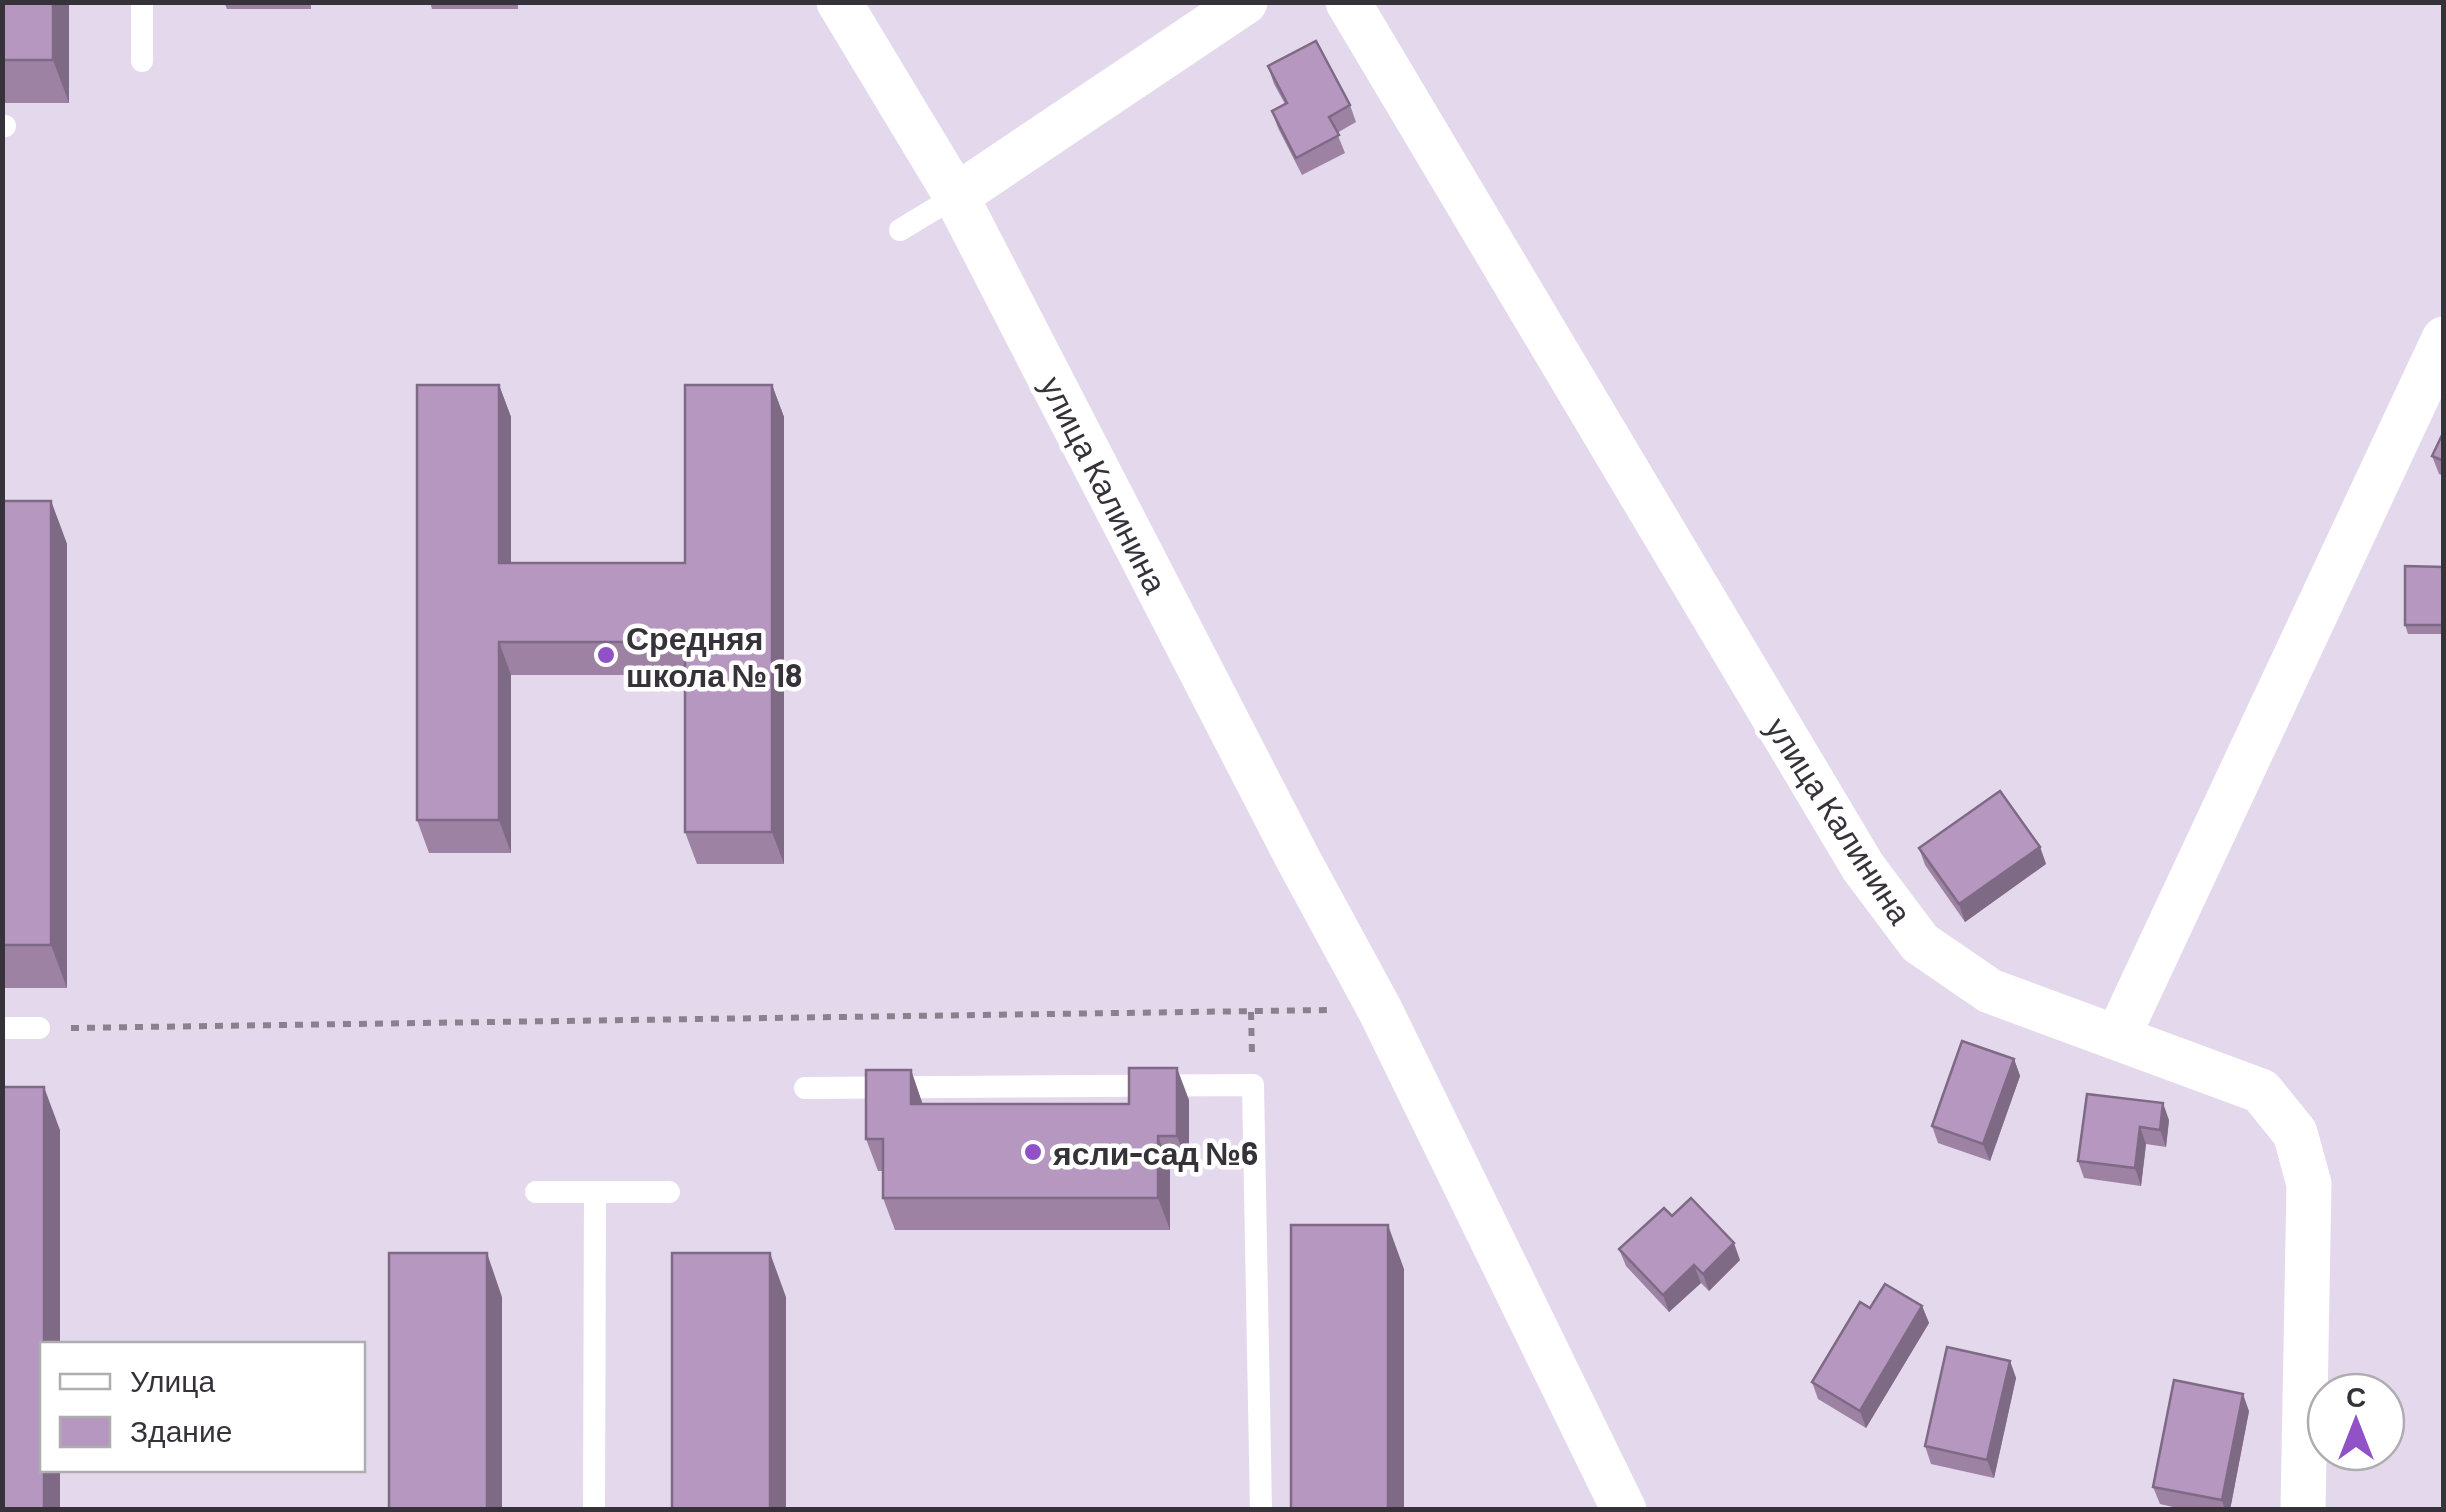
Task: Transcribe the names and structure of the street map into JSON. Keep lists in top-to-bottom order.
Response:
{
  "streets": {
    "street": ["улица Калинина"]
  },
  "places": ["Средняя школа № 18", "ясли-сад №6"],
  "legend": ["Улица", "Здание"],
  "north": "top"
}
